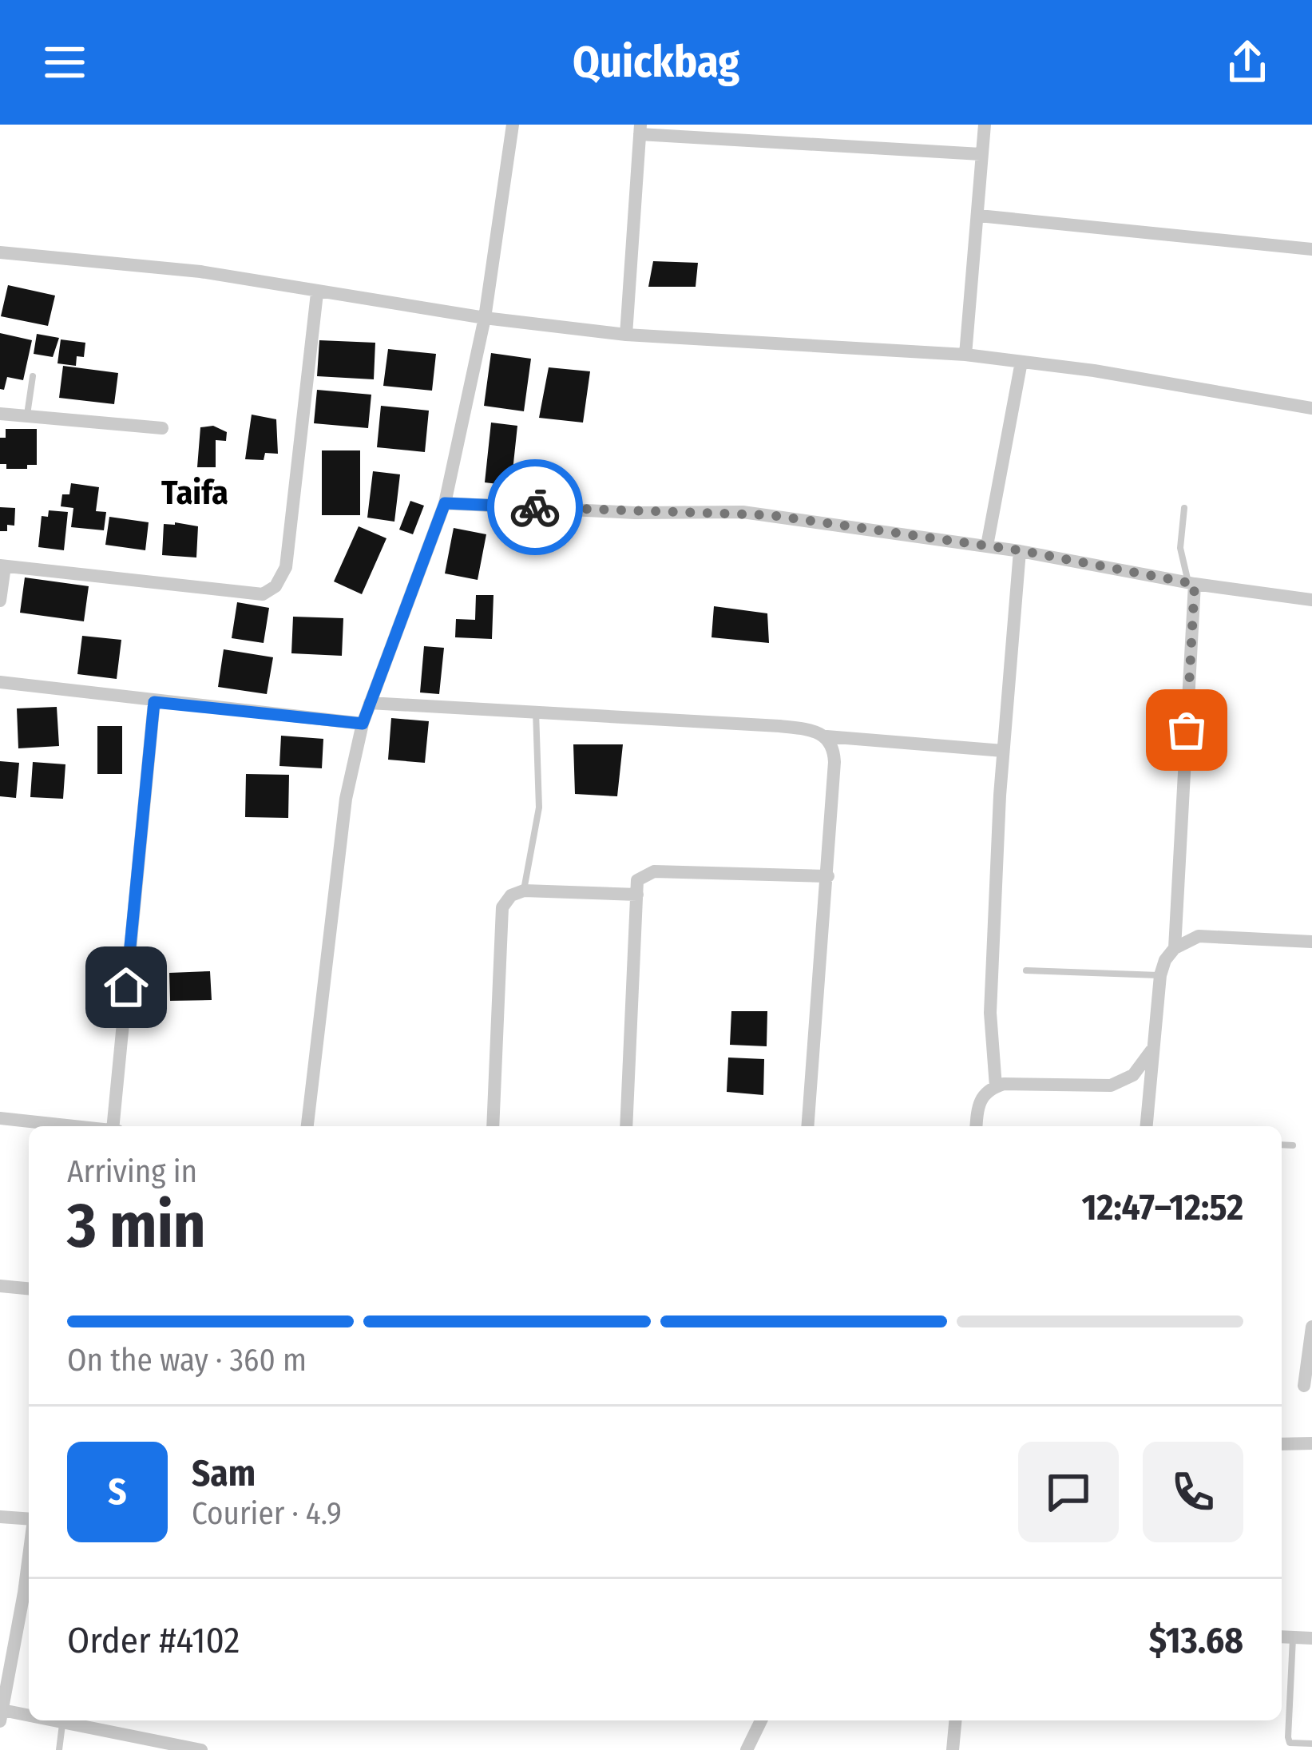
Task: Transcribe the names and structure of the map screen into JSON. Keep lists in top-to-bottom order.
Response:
{
  "districts": ["Taifa"],
  "page": {
    "header": "Quickbag",
    "heading": ["3 min", "Arriving in", "12:47–12:52"],
    "panel": [
      "Sam",
      "Courier · 4.9",
      "Order #4102",
      "$13.68"
    ],
    "bar": "On the way · 360 m",
    "round": "S"
  }
}
